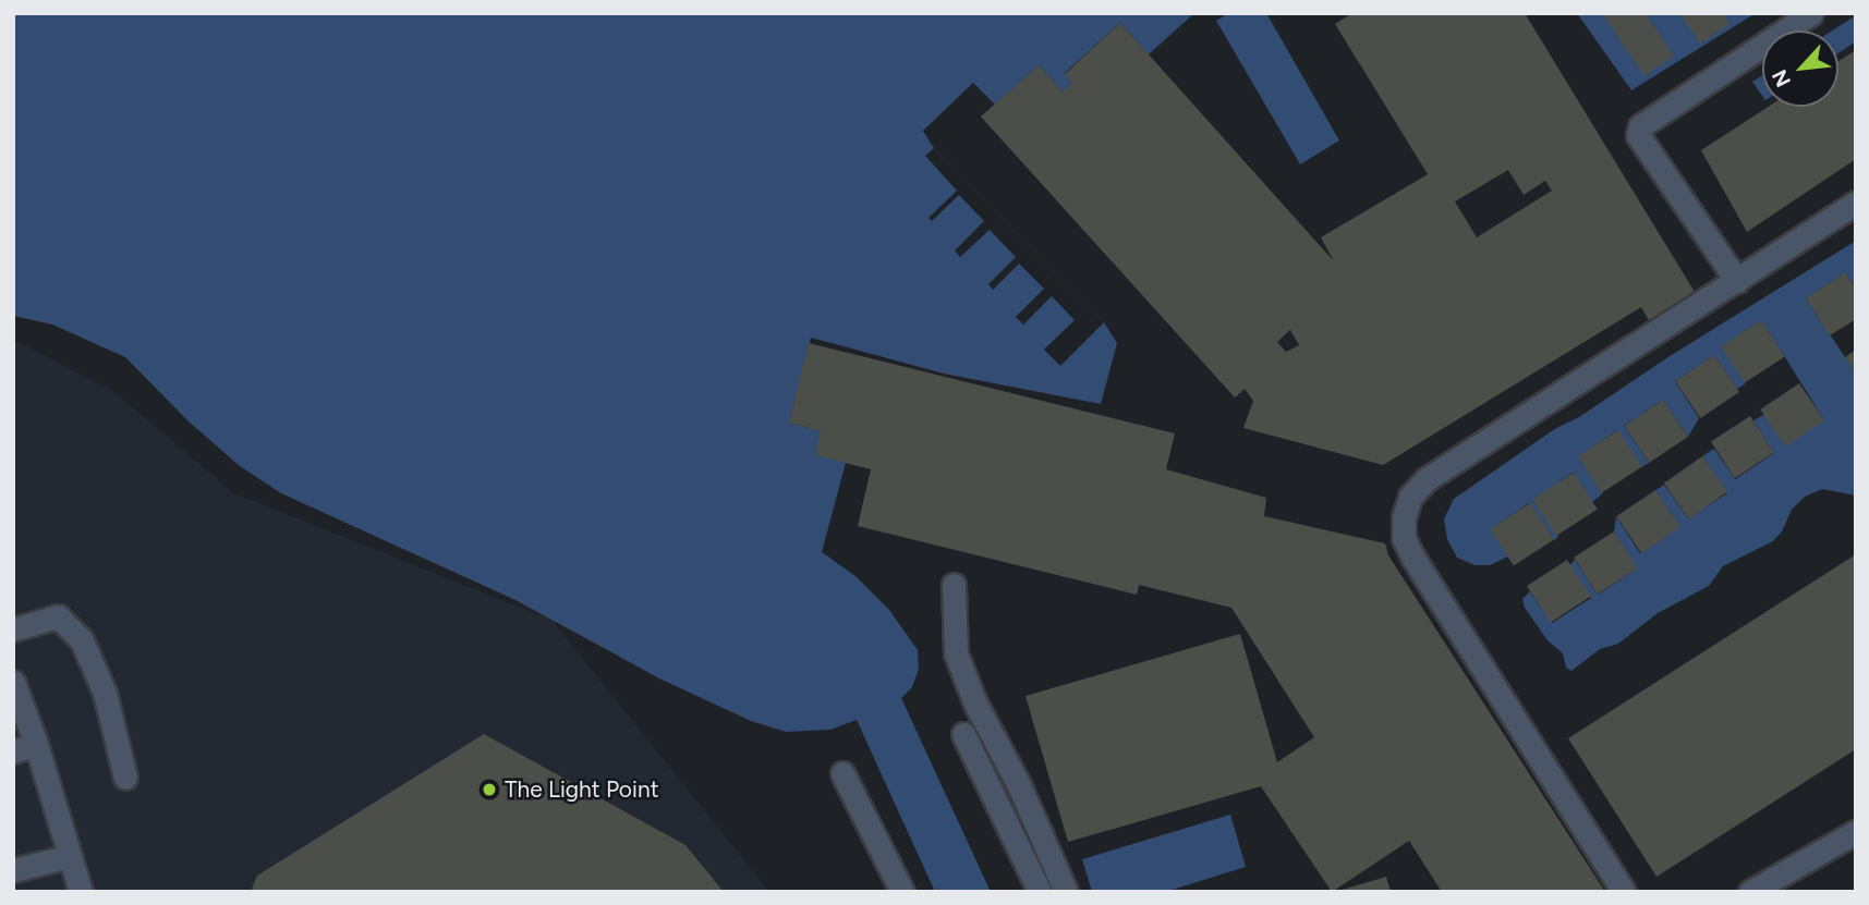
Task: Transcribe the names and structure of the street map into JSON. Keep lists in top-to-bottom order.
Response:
{
  "places": ["The Light Point"],
  "north": "bottom left"
}
